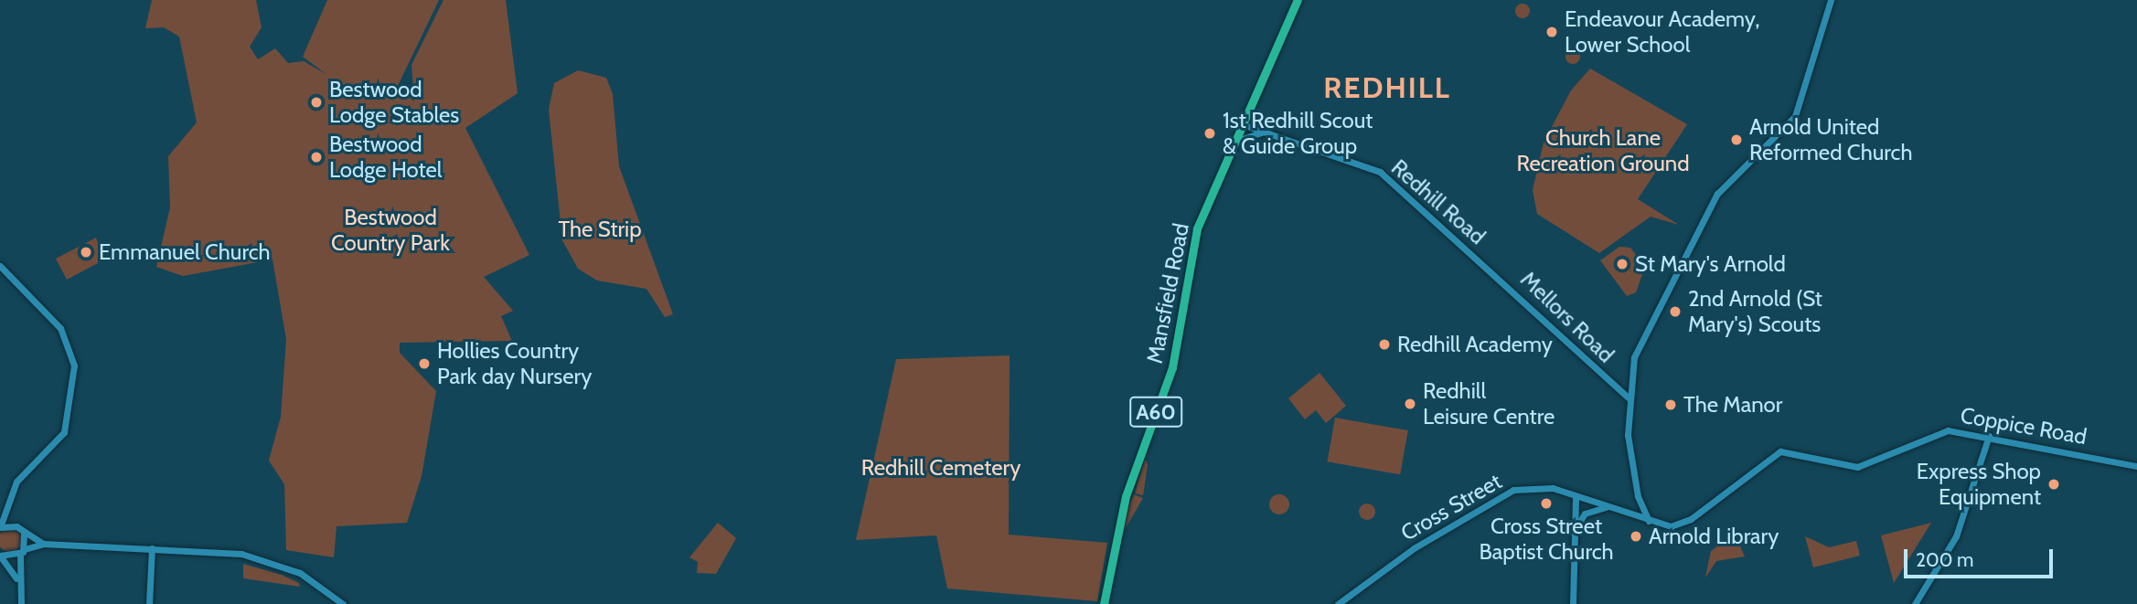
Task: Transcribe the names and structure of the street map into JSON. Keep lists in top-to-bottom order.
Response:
{
  "streets": {
    "highway": ["Mansfield Road", "A60"],
    "street": [
      "Redhill Road",
      "Mellors Road",
      "Coppice Road",
      "Cross Street"
    ]
  },
  "crossings": [
    ["Redhill Road", "Mansfield Road"],
    ["Redhill Road", "Mellors Road"],
    ["Coppice Road", "Cross Street"]
  ],
  "districts": ["REDHILL"],
  "parks": [
    "Church Lane Recreation Ground",
    "Bestwood Country Park",
    "The Strip",
    "Redhill Cemetery"
  ],
  "places": [
    "Endeavour Academy, Lower School",
    "Bestwood Lodge Stables",
    "1st Redhill Scout & Guide Group",
    "Arnold United Reformed Church",
    "Bestwood Lodge Hotel",
    "Emmanuel Church",
    "St Mary's Arnold",
    "2nd Arnold (St Mary's) Scouts",
    "Redhill Academy",
    "Hollies Country Park day Nursery",
    "Redhill Leisure Centre",
    "The Manor",
    "Express Shop Equipment",
    "Cross Street Baptist Church",
    "Arnold Library"
  ],
  "scale_bar": "200 m"
}
